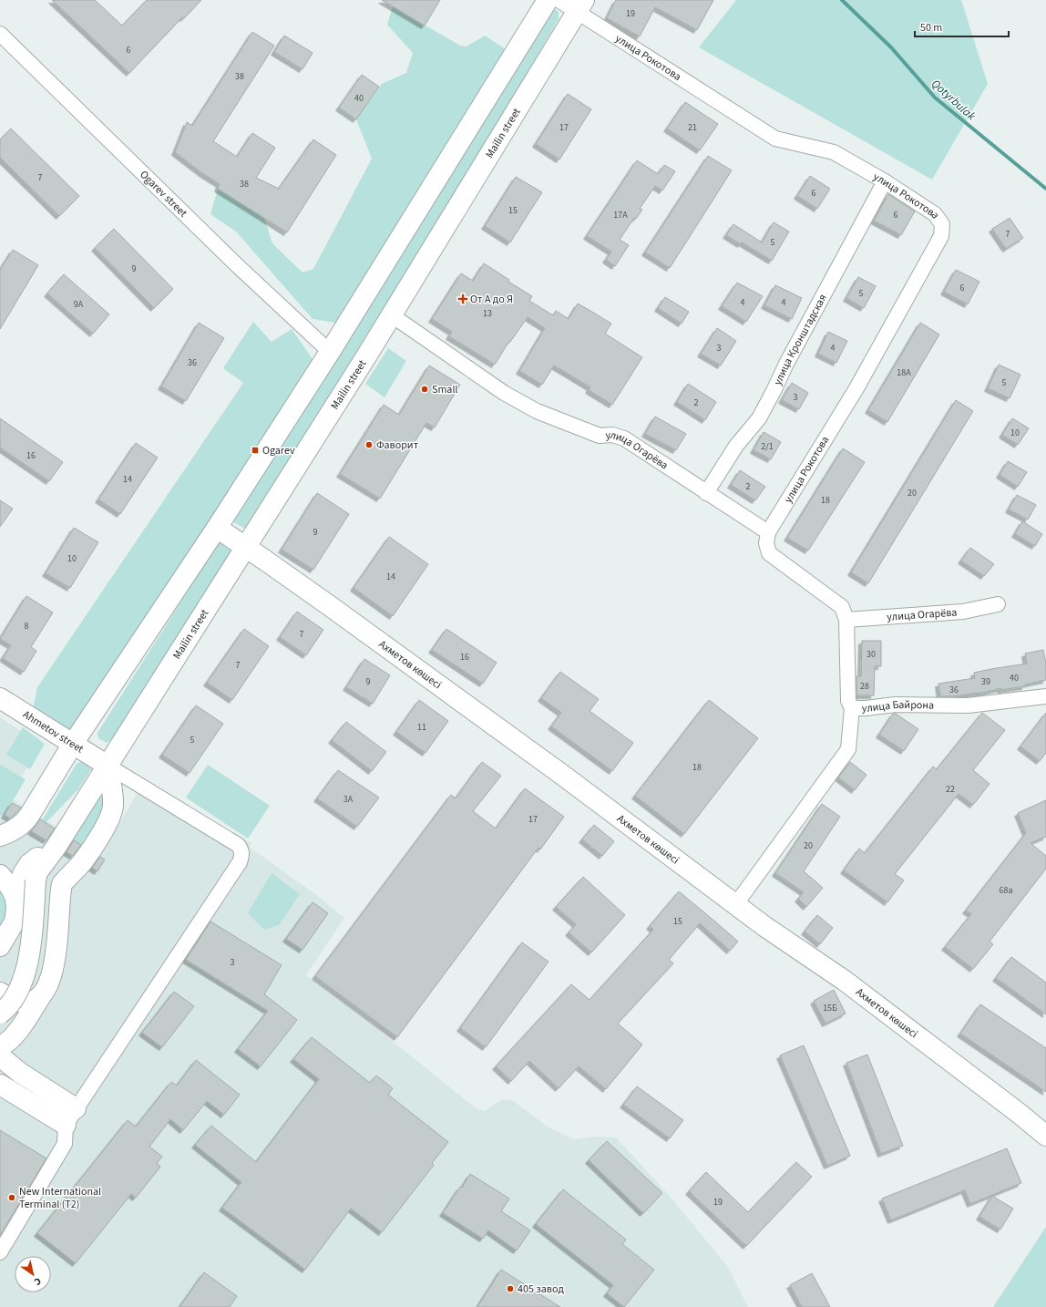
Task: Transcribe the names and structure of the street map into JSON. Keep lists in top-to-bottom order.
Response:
{
  "streets": {
    "street": [
      "улица Рокотова",
      "Mailin street",
      "Ogarev street",
      "улица Кронштадская",
      "улица Огарёва",
      "Ахметов көшесі",
      "улица Байрона",
      "Ahmetov street"
    ]
  },
  "crossings": [
    ["улица Рокотова", "Mailin street"],
    ["улица Рокотова", "улица Кронштадская"],
    ["улица Рокотова", "улица Огарёва"],
    ["Mailin street", "улица Огарёва"],
    ["Mailin street", "Ахметов көшесі"],
    ["Mailin street", "Ahmetov street"],
    ["улица Кронштадская", "улица Огарёва"],
    ["Ахметов көшесі", "улица Байрона"]
  ],
  "water": ["Qotyrbulak"],
  "places": {
    "health": ["От А до Я"],
    "other": [
      "Small",
      "Фаворит",
      "New International Terminal (Т2)",
      "405 завод"
    ],
    "transit": ["Ogarev"]
  },
  "house_numbers": [
    "19",
    "6",
    "38",
    "40",
    "17",
    "21",
    "7",
    "38",
    "6",
    "15",
    "17А",
    "6",
    "7",
    "5",
    "9",
    "6",
    "5",
    "4",
    "4",
    "9А",
    "13",
    "3",
    "4",
    "36",
    "18А",
    "5",
    "3",
    "2",
    "10",
    "2/1",
    "16",
    "14",
    "2",
    "20",
    "18",
    "9",
    "10",
    "14",
    "8",
    "7",
    "30",
    "16",
    "7",
    "40",
    "9",
    "39",
    "28",
    "36",
    "11",
    "5",
    "18",
    "22",
    "3А",
    "17",
    "20",
    "68а",
    "15",
    "3",
    "15Б",
    "19"
  ],
  "scale_bar": "50 m",
  "north": "bottom right"
}
